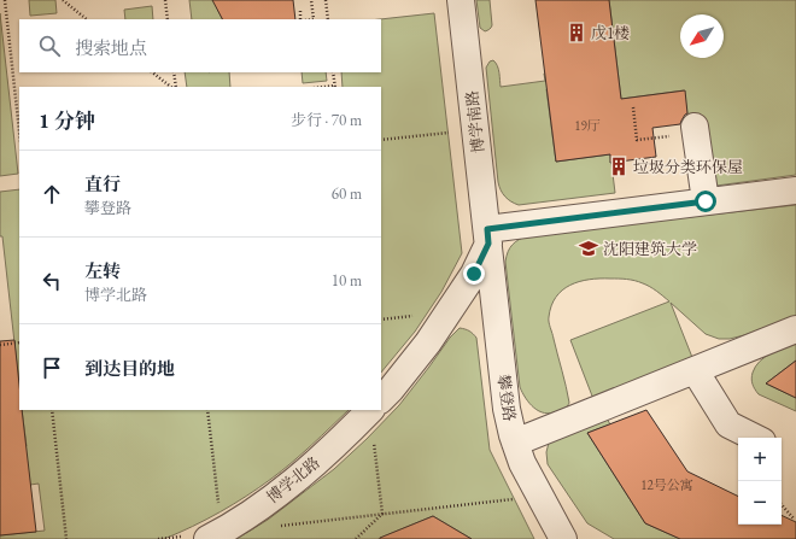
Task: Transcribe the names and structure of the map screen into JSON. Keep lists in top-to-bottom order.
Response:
{
  "streets": {
    "lane": ["博学南路", "攀登路", "博学北路"]
  },
  "crossings": [
    ["博学南路", "攀登路"],
    ["博学南路", "博学北路"],
    ["攀登路", "博学北路"]
  ],
  "places": {
    "building": ["戊1楼", "垃圾分类环保屋"],
    "school or university": ["沈阳建筑大学"]
  },
  "house_numbers": ["19厅", "12号公寓"],
  "north": "bottom left",
  "page": {
    "search": "搜索地点",
    "heading": ["1 分钟", "步行 · 70 m"],
    "list": [
      ["直行", "攀登路", "60 m"],
      ["左转", "博学北路", "10 m"],
      "到达目的地"
    ],
    "map_buttons": ["+", "−"]
  }
}
